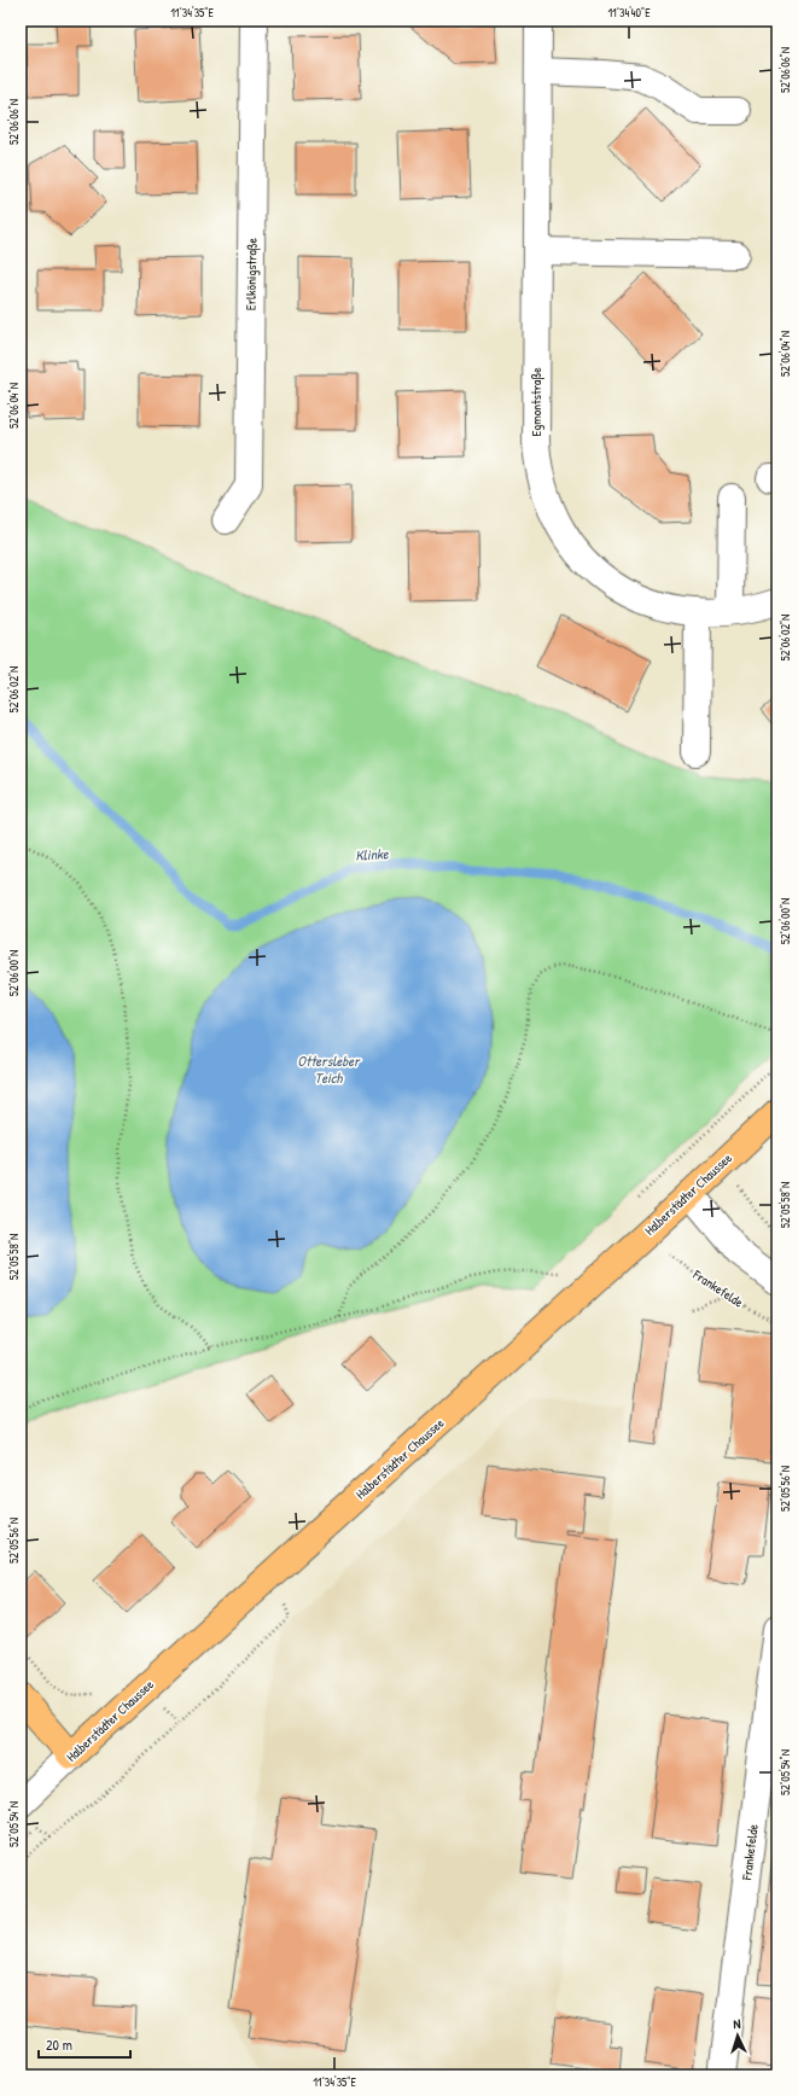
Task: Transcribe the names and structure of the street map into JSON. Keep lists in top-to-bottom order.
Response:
{
  "streets": {
    "main road": ["Halberstädter Chaussee"],
    "street": ["Erlkönigstraße", "Egmontstraße", "Frankefelde"]
  },
  "water": ["Klinke", "Ottersleber Teich"],
  "scale_bar": "20 m",
  "north": "top",
  "coordinates": [
    "11°34'35\"E",
    "11°34'40\"E",
    "52°06'06\"N",
    "52°06'04\"N",
    "52°06'02\"N",
    "52°06'00\"N",
    "52°05'58\"N",
    "52°05'56\"N",
    "52°05'54\"N"
  ]
}
